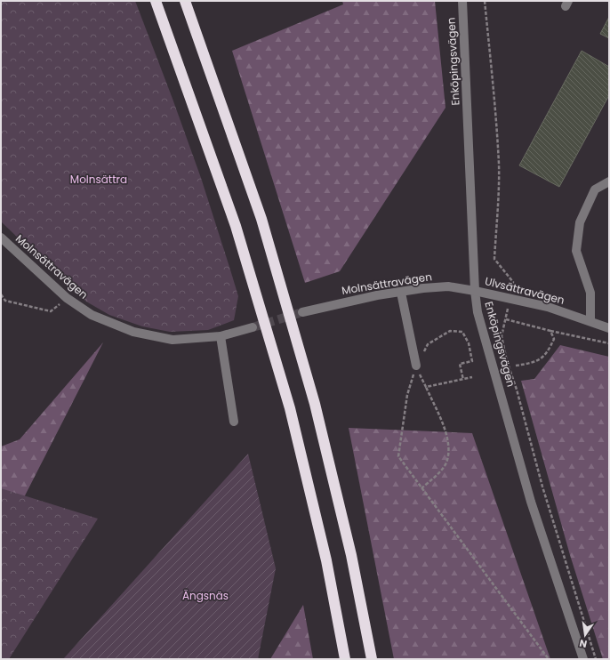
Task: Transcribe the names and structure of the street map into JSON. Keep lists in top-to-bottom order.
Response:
{
  "streets": {
    "street": ["Enköpingsvägen", "Molnsättravägen", "Ulvsättravägen"]
  },
  "crossings": [
    ["Enköpingsvägen", "Molnsättravägen"],
    ["Enköpingsvägen", "Ulvsättravägen"],
    ["Molnsättravägen", "Ulvsättravägen"]
  ],
  "parks": ["Molnsättra", "Ängsnäs"],
  "north": "bottom"
}
